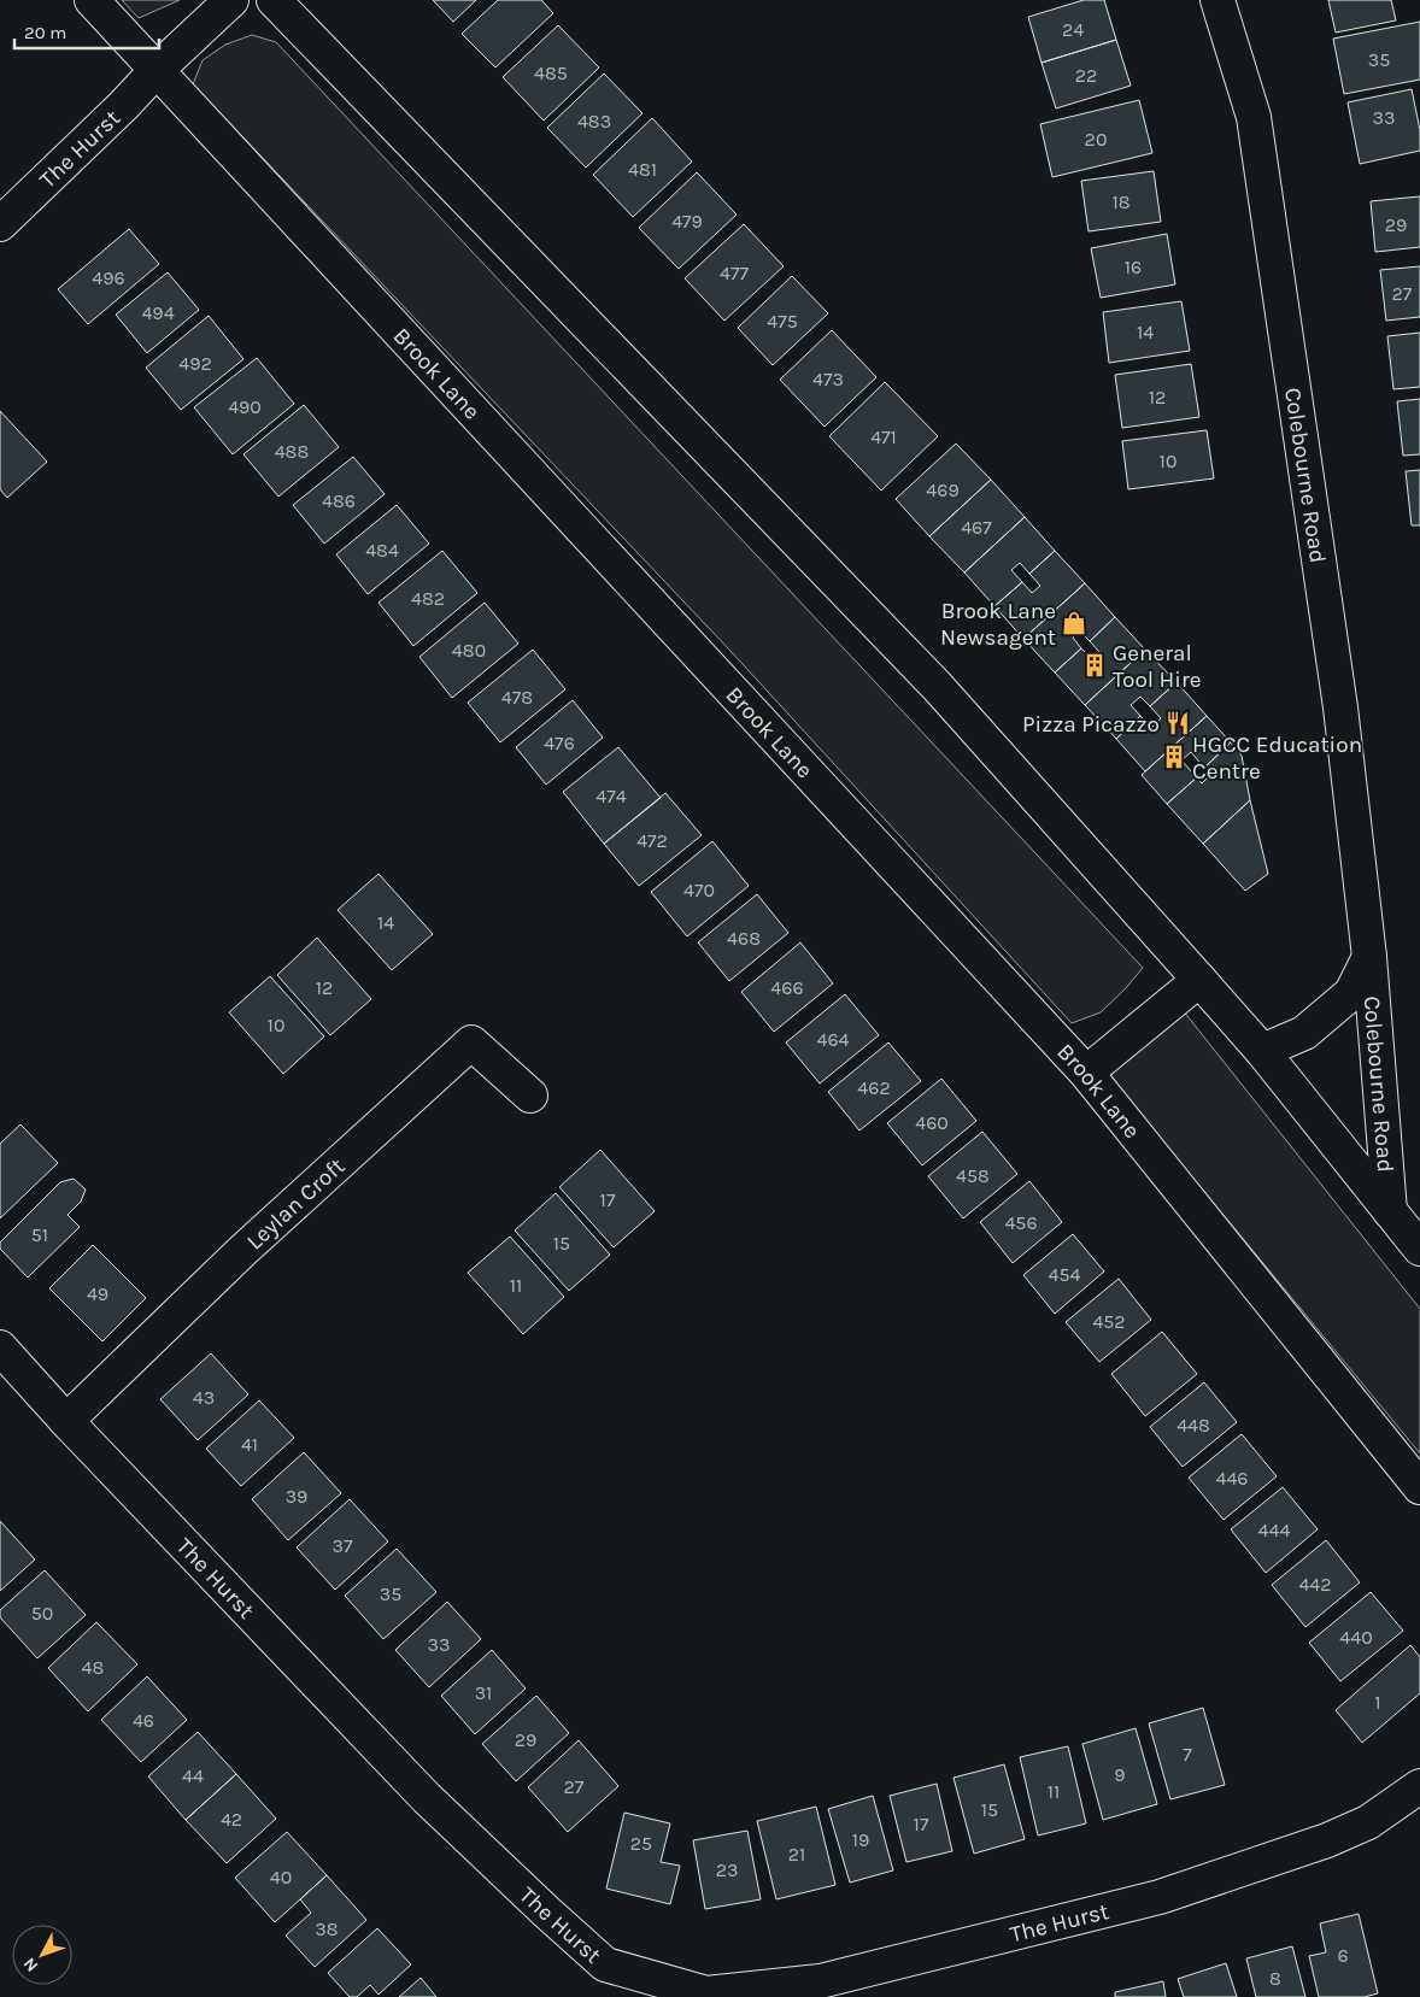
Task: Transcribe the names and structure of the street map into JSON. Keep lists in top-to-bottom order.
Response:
{
  "streets": {
    "main road": [
      "The Hurst",
      "Brook Lane",
      "Colebourne Road",
      "Leylan Croft"
    ]
  },
  "crossings": [
    ["The Hurst", "Brook Lane"],
    ["The Hurst", "Leylan Croft"]
  ],
  "places": {
    "shop": ["Brook Lane Newsagent"],
    "building": ["General Tool Hire", "HGCC Education Centre"],
    "restaurant": ["Pizza Picazzo"]
  },
  "house_numbers": [
    "24",
    "35",
    "485",
    "22",
    "33",
    "483",
    "20",
    "481",
    "18",
    "479",
    "29",
    "16",
    "477",
    "496",
    "27",
    "494",
    "475",
    "14",
    "492",
    "473",
    "12",
    "490",
    "471",
    "488",
    "10",
    "469",
    "486",
    "467",
    "484",
    "482",
    "480",
    "478",
    "476",
    "474",
    "472",
    "470",
    "14",
    "468",
    "12",
    "466",
    "10",
    "464",
    "462",
    "460",
    "458",
    "17",
    "456",
    "51",
    "15",
    "454",
    "11",
    "49",
    "452",
    "43",
    "448",
    "41",
    "446",
    "39",
    "444",
    "37",
    "442",
    "35",
    "50",
    "440",
    "33",
    "48",
    "31",
    "1",
    "46",
    "29",
    "7",
    "9",
    "44",
    "27",
    "11",
    "15",
    "42",
    "17",
    "19",
    "25",
    "21",
    "23",
    "40",
    "38",
    "6",
    "8"
  ],
  "scale_bar": "20 m",
  "north": "bottom left"
}
